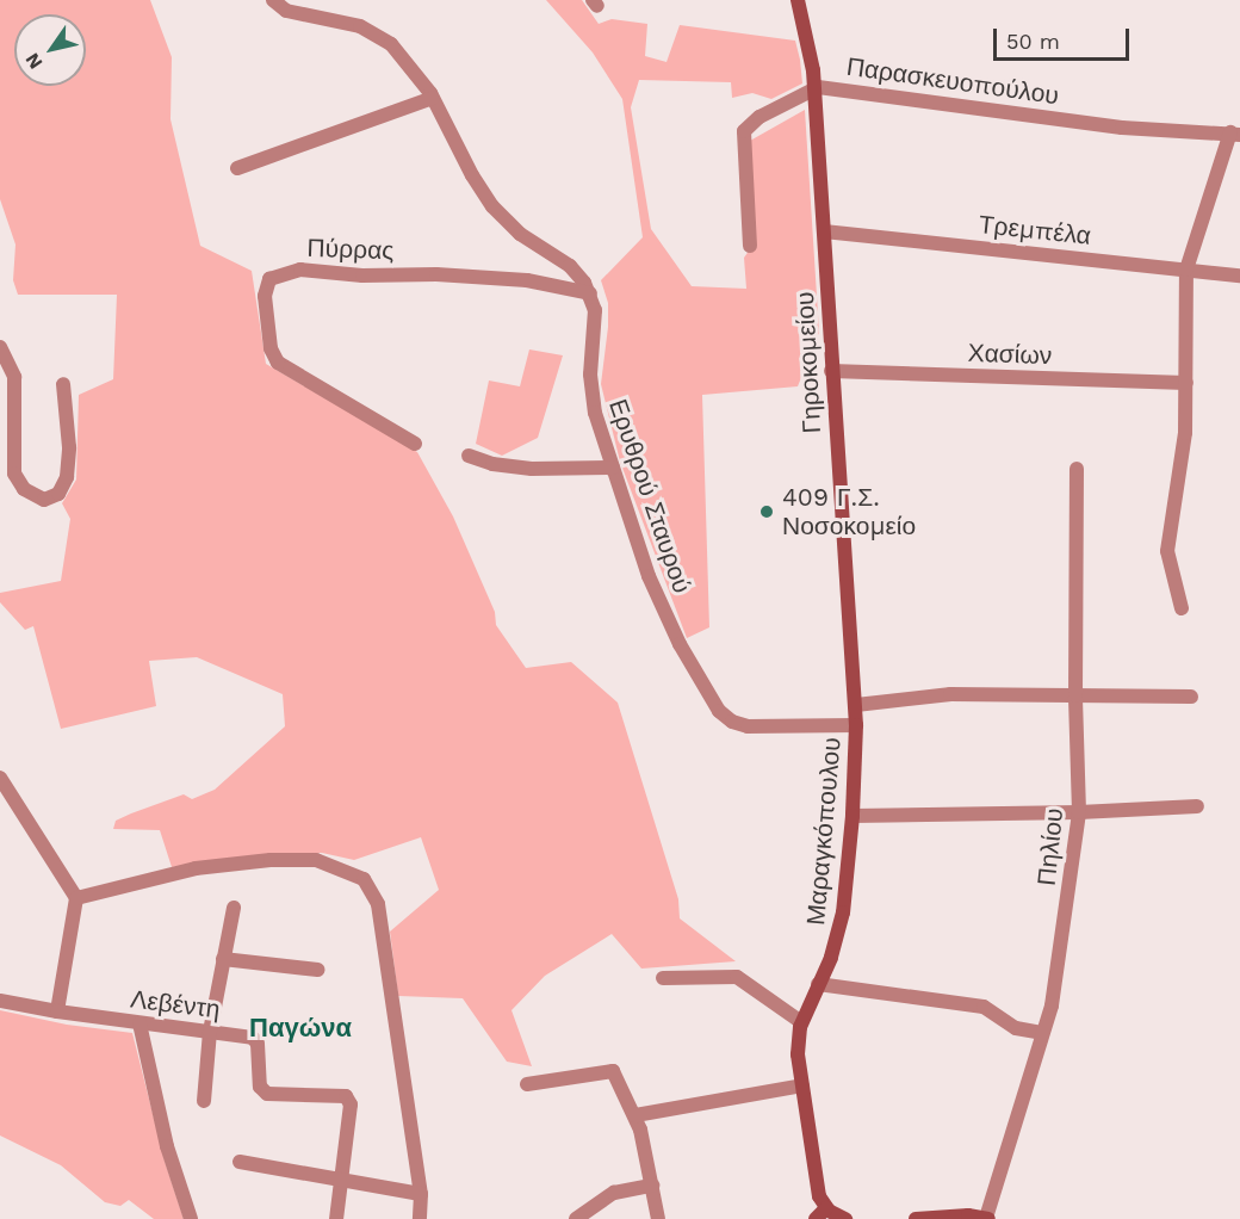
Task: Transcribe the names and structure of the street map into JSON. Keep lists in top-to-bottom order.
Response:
{
  "streets": {
    "main road": ["Γηροκομείου", "Μαραγκόπουλου"],
    "street": [
      "Παρασκευοπούλου",
      "Τρεμπέλα",
      "Πύρρας",
      "Χασίων",
      "Ερυθρού Σταυρού",
      "Πηλίου",
      "Λεβέντη"
    ]
  },
  "crossings": [
    ["Παρασκευοπούλου", "Γηροκομείου"],
    ["Τρεμπέλα", "Γηροκομείου"],
    ["Πύρρας", "Ερυθρού Σταυρού"],
    ["Χασίων", "Γηροκομείου"],
    ["Γηροκομείου", "Ερυθρού Σταυρού"],
    ["Γηροκομείου", "Μαραγκόπουλου"],
    ["Ερυθρού Σταυρού", "Μαραγκόπουλου"]
  ],
  "districts": ["Παγώνα"],
  "places": ["409 Γ.Σ. Νοσοκομείο"],
  "scale_bar": "50 m",
  "north": "bottom left"
}
